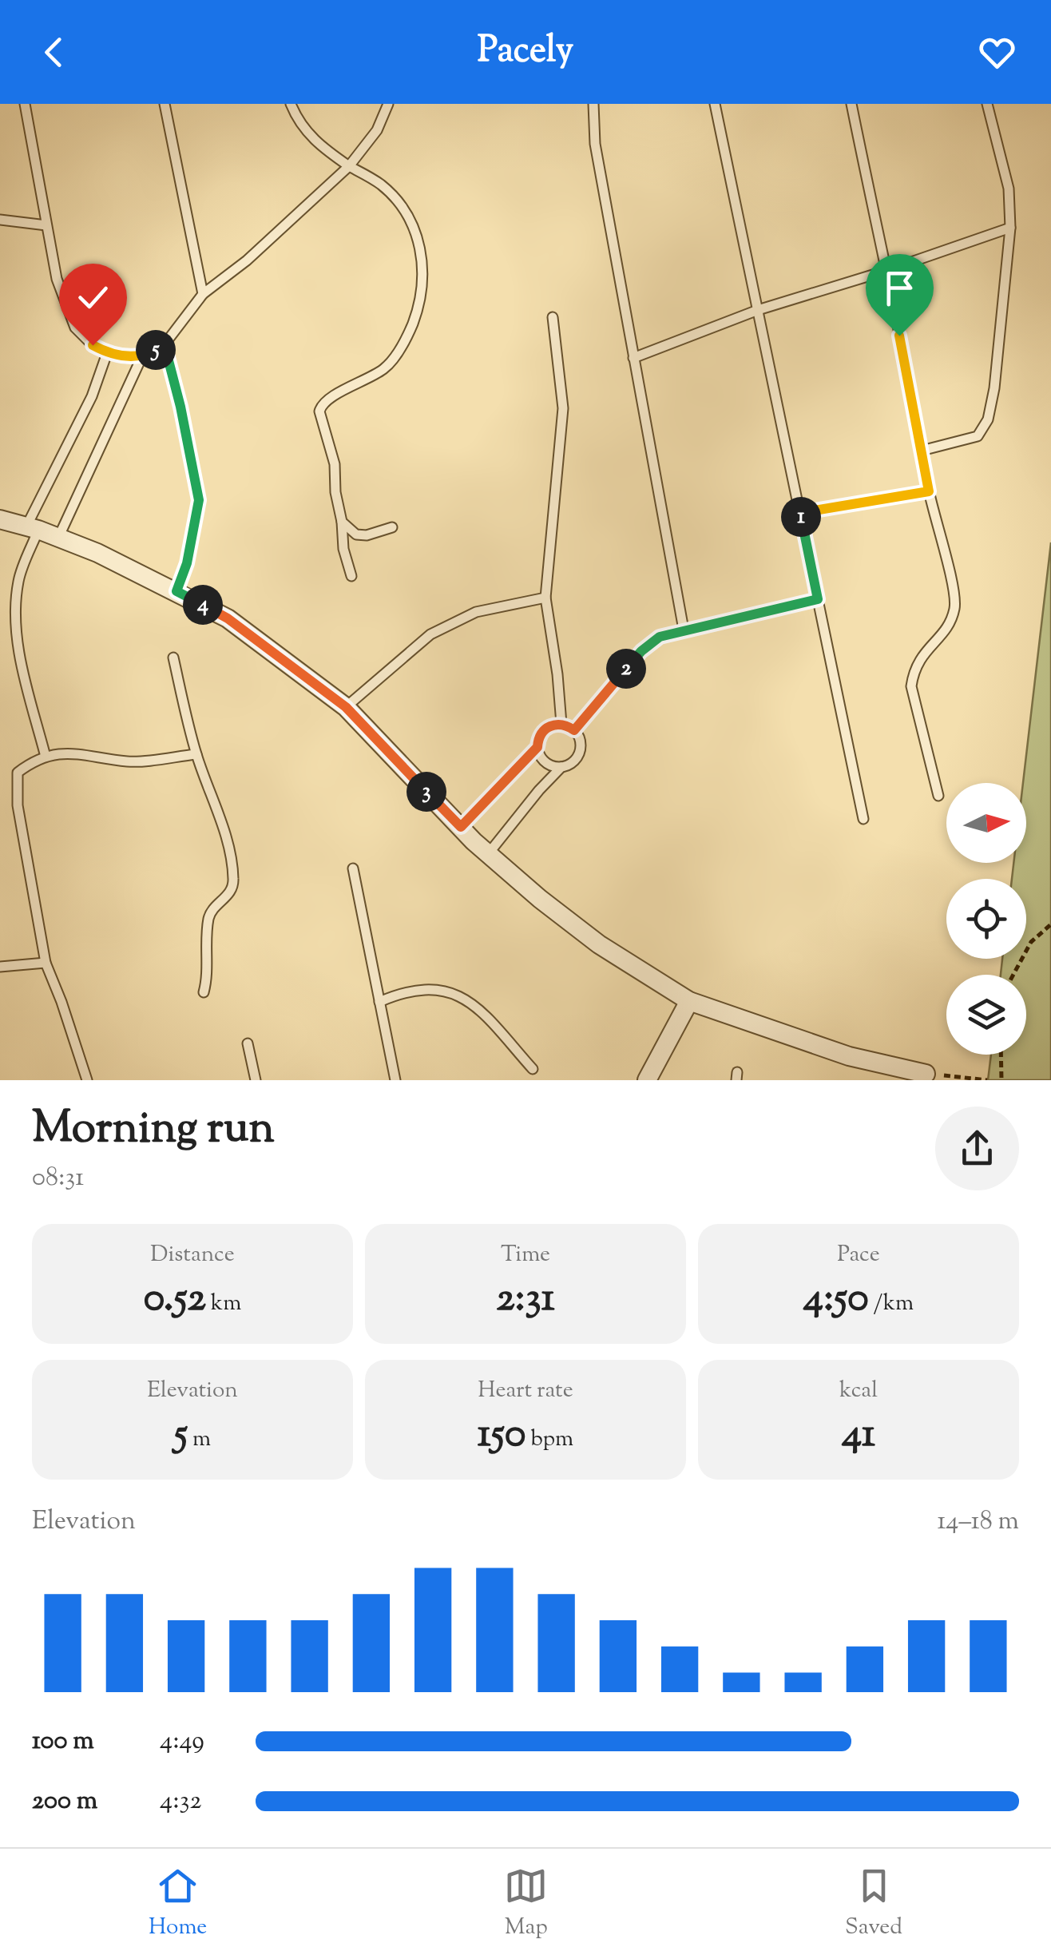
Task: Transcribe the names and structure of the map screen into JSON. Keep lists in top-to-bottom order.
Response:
{
  "north": "right",
  "page": {
    "header": "Pacely",
    "pins": [
      "5",
      "1",
      "4",
      "2",
      "3"
    ],
    "heading": ["Morning run", "08:31"],
    "stats": [
      ["Distance", "0.52 km"],
      ["Time", "2:31"],
      ["Pace", "4:50 /km"],
      ["Elevation", "5 m"],
      ["Heart rate", "150 bpm"],
      ["kcal", "41"]
    ],
    "chart": ["Elevation", "14–18 m"],
    "list": [
      {
        "name": "100 m",
        "note": "4:49"
      },
      {
        "name": "200 m",
        "note": "4:32"
      }
    ],
    "tabs": ["Home", "Map", "Saved"]
  }
}
